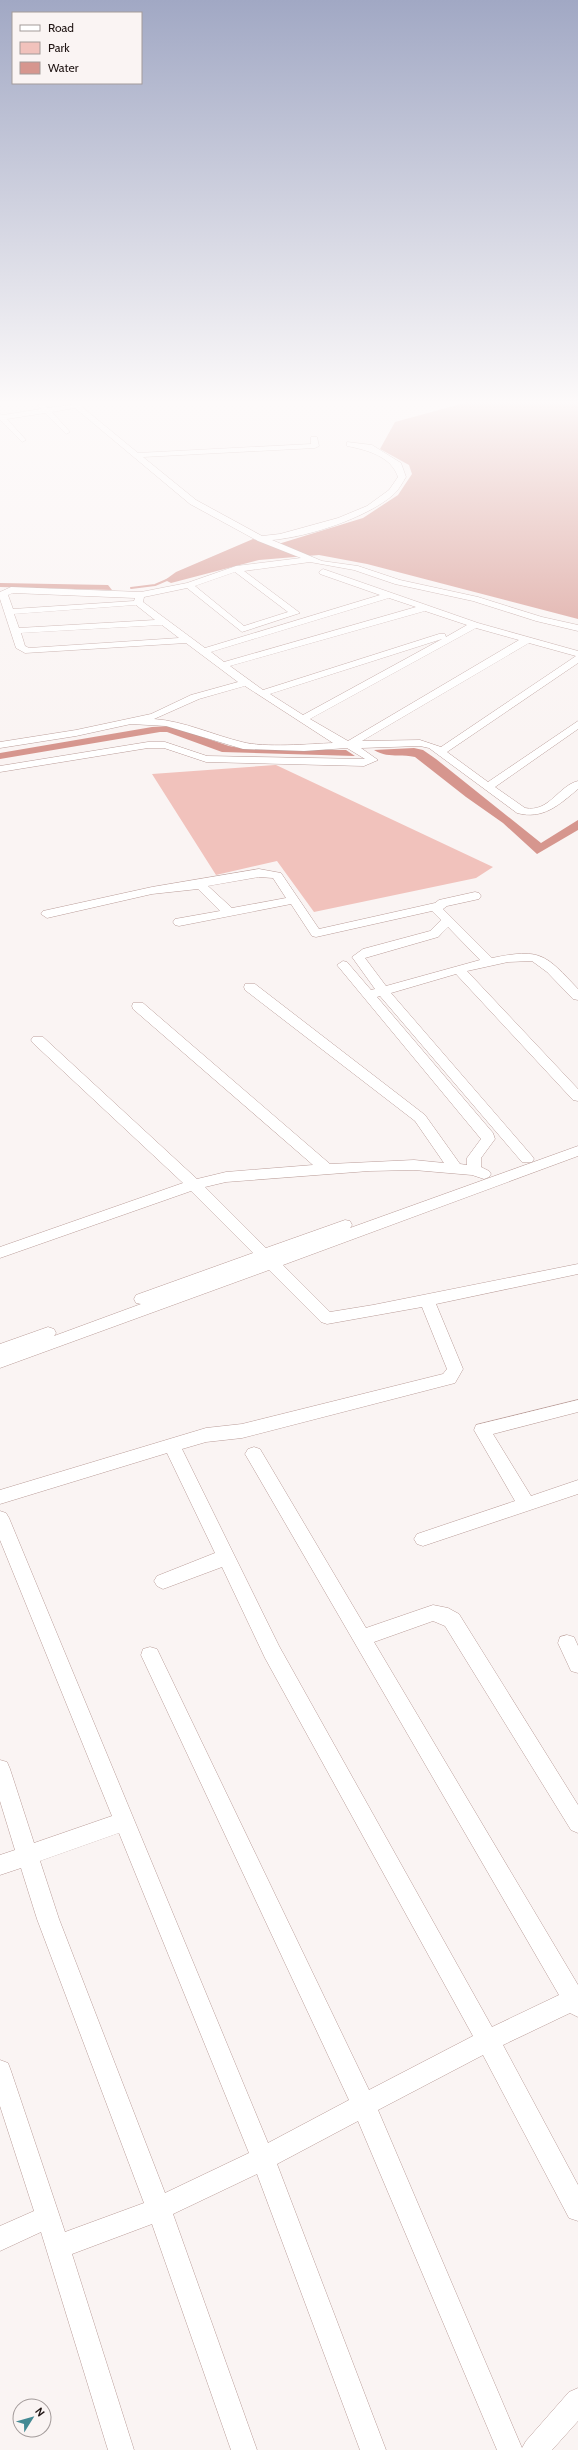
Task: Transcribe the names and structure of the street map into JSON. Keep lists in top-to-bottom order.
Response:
{
  "legend": ["Road", "Park", "Water"],
  "north": "top right"
}
